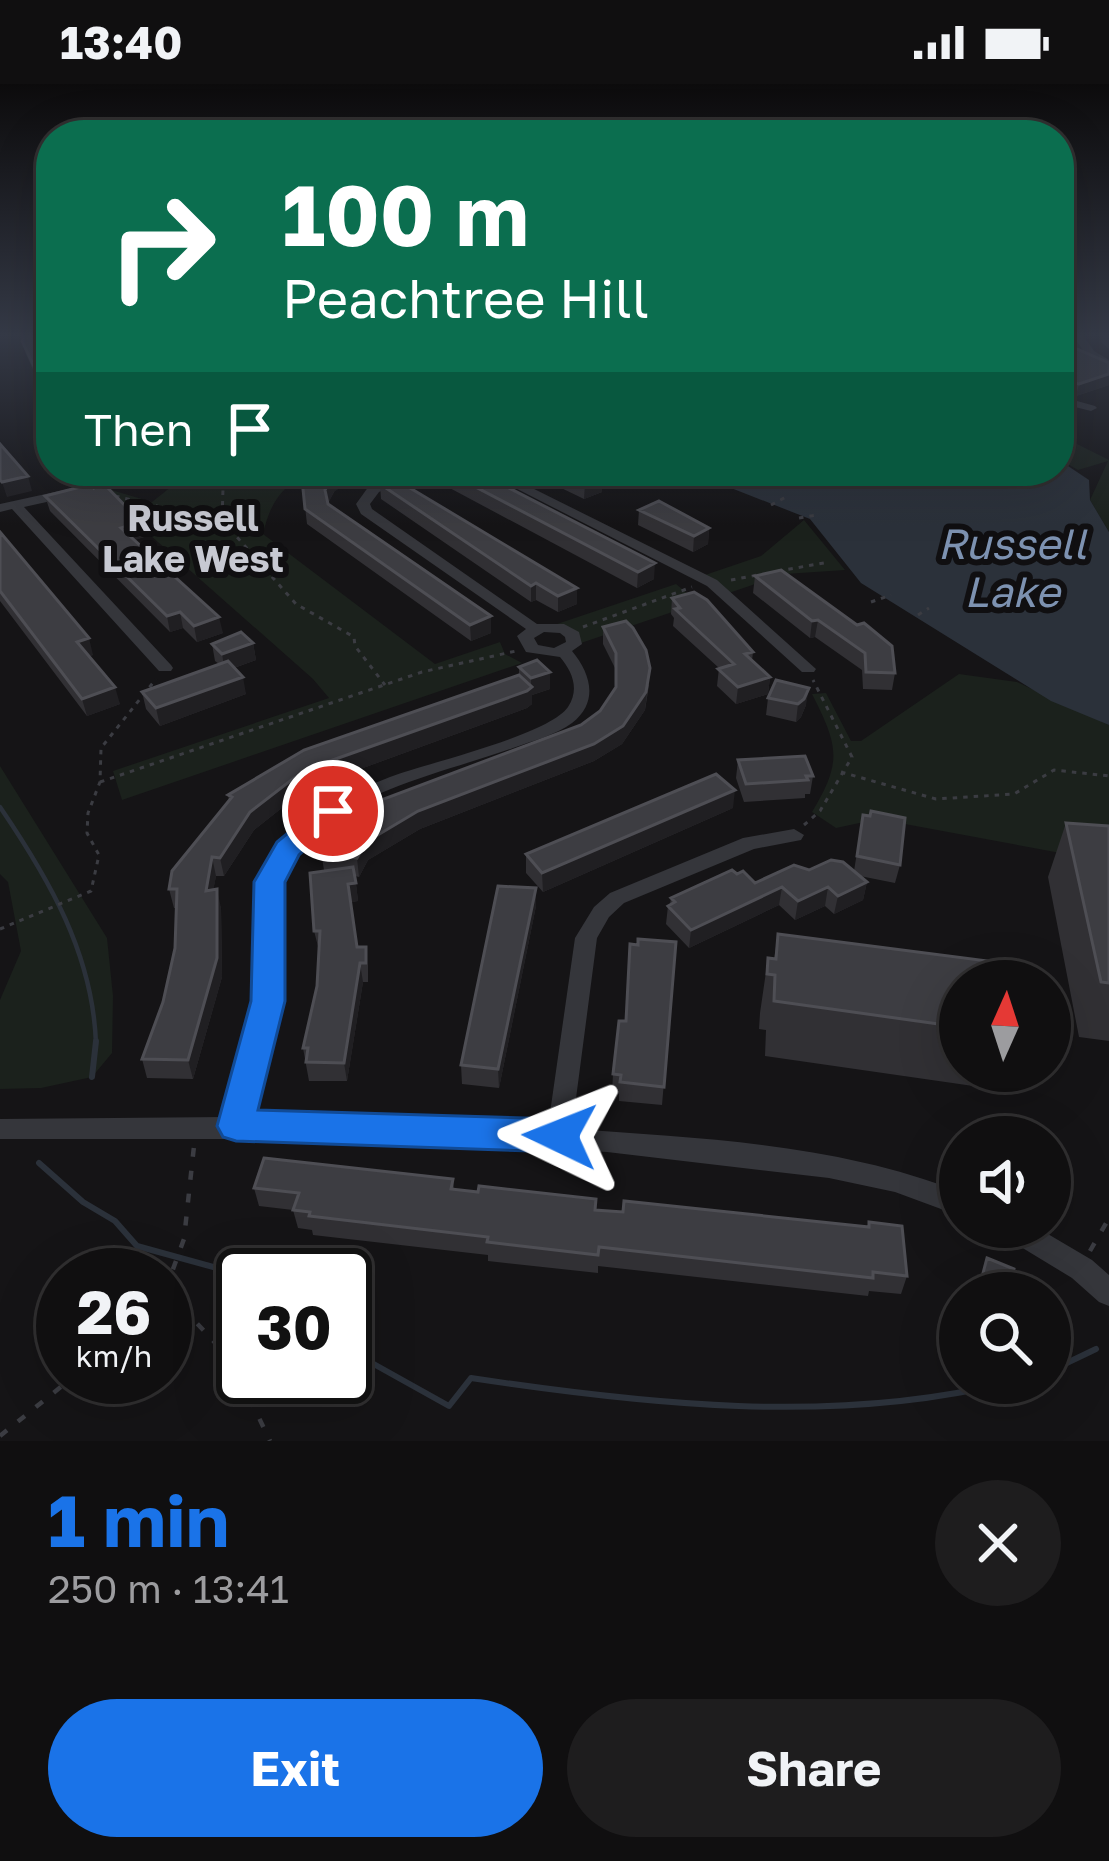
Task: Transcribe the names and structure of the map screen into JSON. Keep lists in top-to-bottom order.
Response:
{
  "districts": ["Russell Lake West"],
  "water": ["Russell Lake"],
  "north": "top",
  "page": {
    "status": "13:40",
    "turn": ["100 m", "Peachtree Hill"],
    "then": "Then",
    "speed": "26 km/h",
    "limit": "30",
    "heading": ["1 min", "250 m · 13:41"],
    "buttons": ["Exit", "Share"]
  }
}
